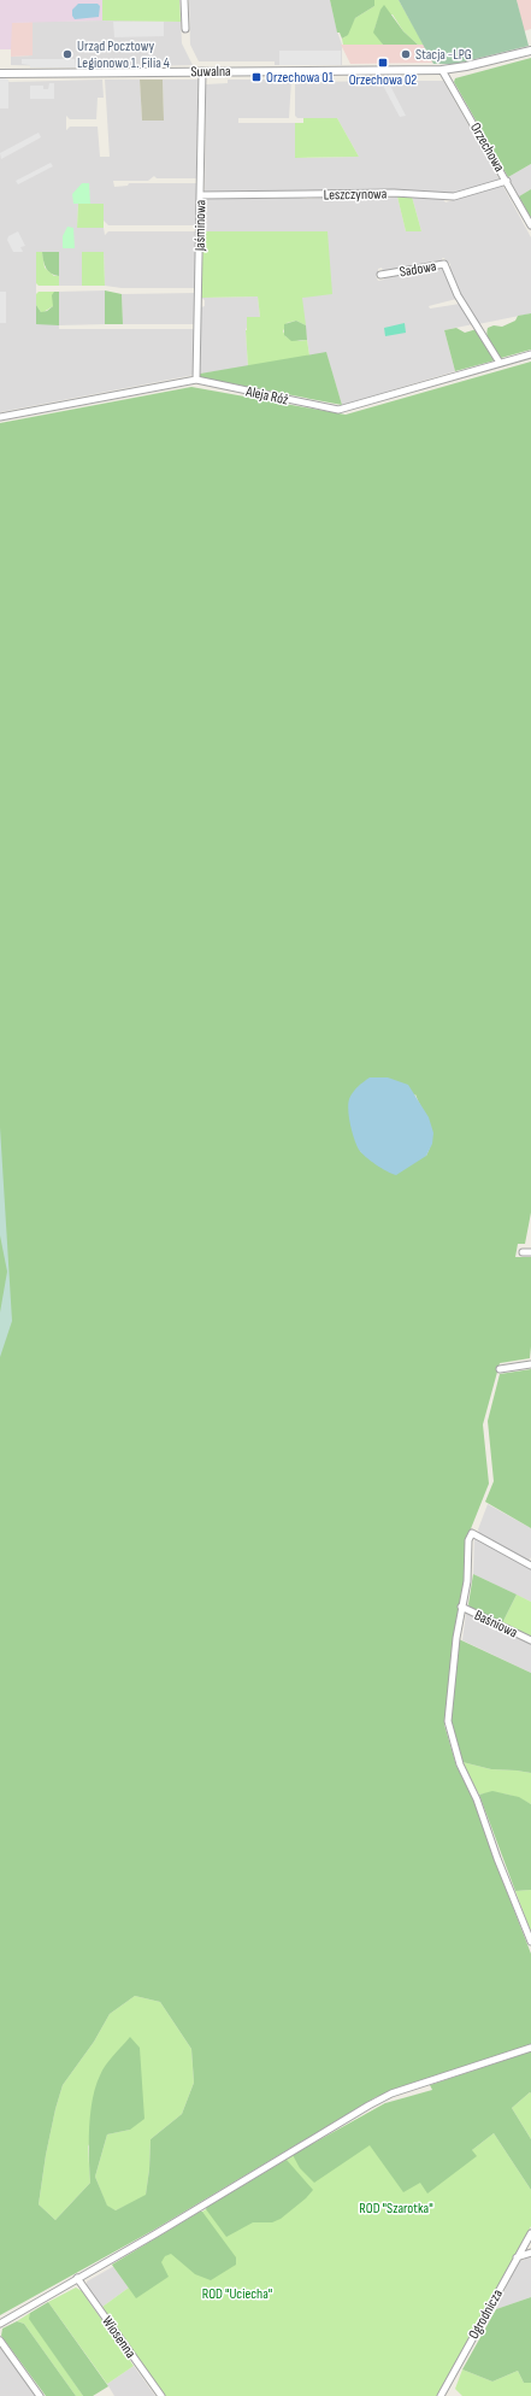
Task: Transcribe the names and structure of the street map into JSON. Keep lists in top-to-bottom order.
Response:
{
  "streets": {
    "street": [
      "Suwalna",
      "Orzechowa",
      "Leszczynowa",
      "Jaśminowa",
      "Sadowa",
      "Aleja Róż",
      "Baśniowa",
      "Ogrodnicza",
      "Wiosenna"
    ]
  },
  "crossings": [
    ["Suwalna", "Orzechowa"],
    ["Suwalna", "Jaśminowa"],
    ["Orzechowa", "Leszczynowa"],
    ["Leszczynowa", "Jaśminowa"],
    ["Jaśminowa", "Aleja Róż"],
    ["Sadowa", "Aleja Róż"]
  ],
  "parks": ["ROD \"Szarotka\"", "ROD \"Uciecha\""],
  "places": {
    "other": ["Urząd Pocztowy Legionowo 1. Filia 4", "Stacja -LPG"],
    "transit": ["Orzechowa 02", "Orzechowa 01"]
  }
}
